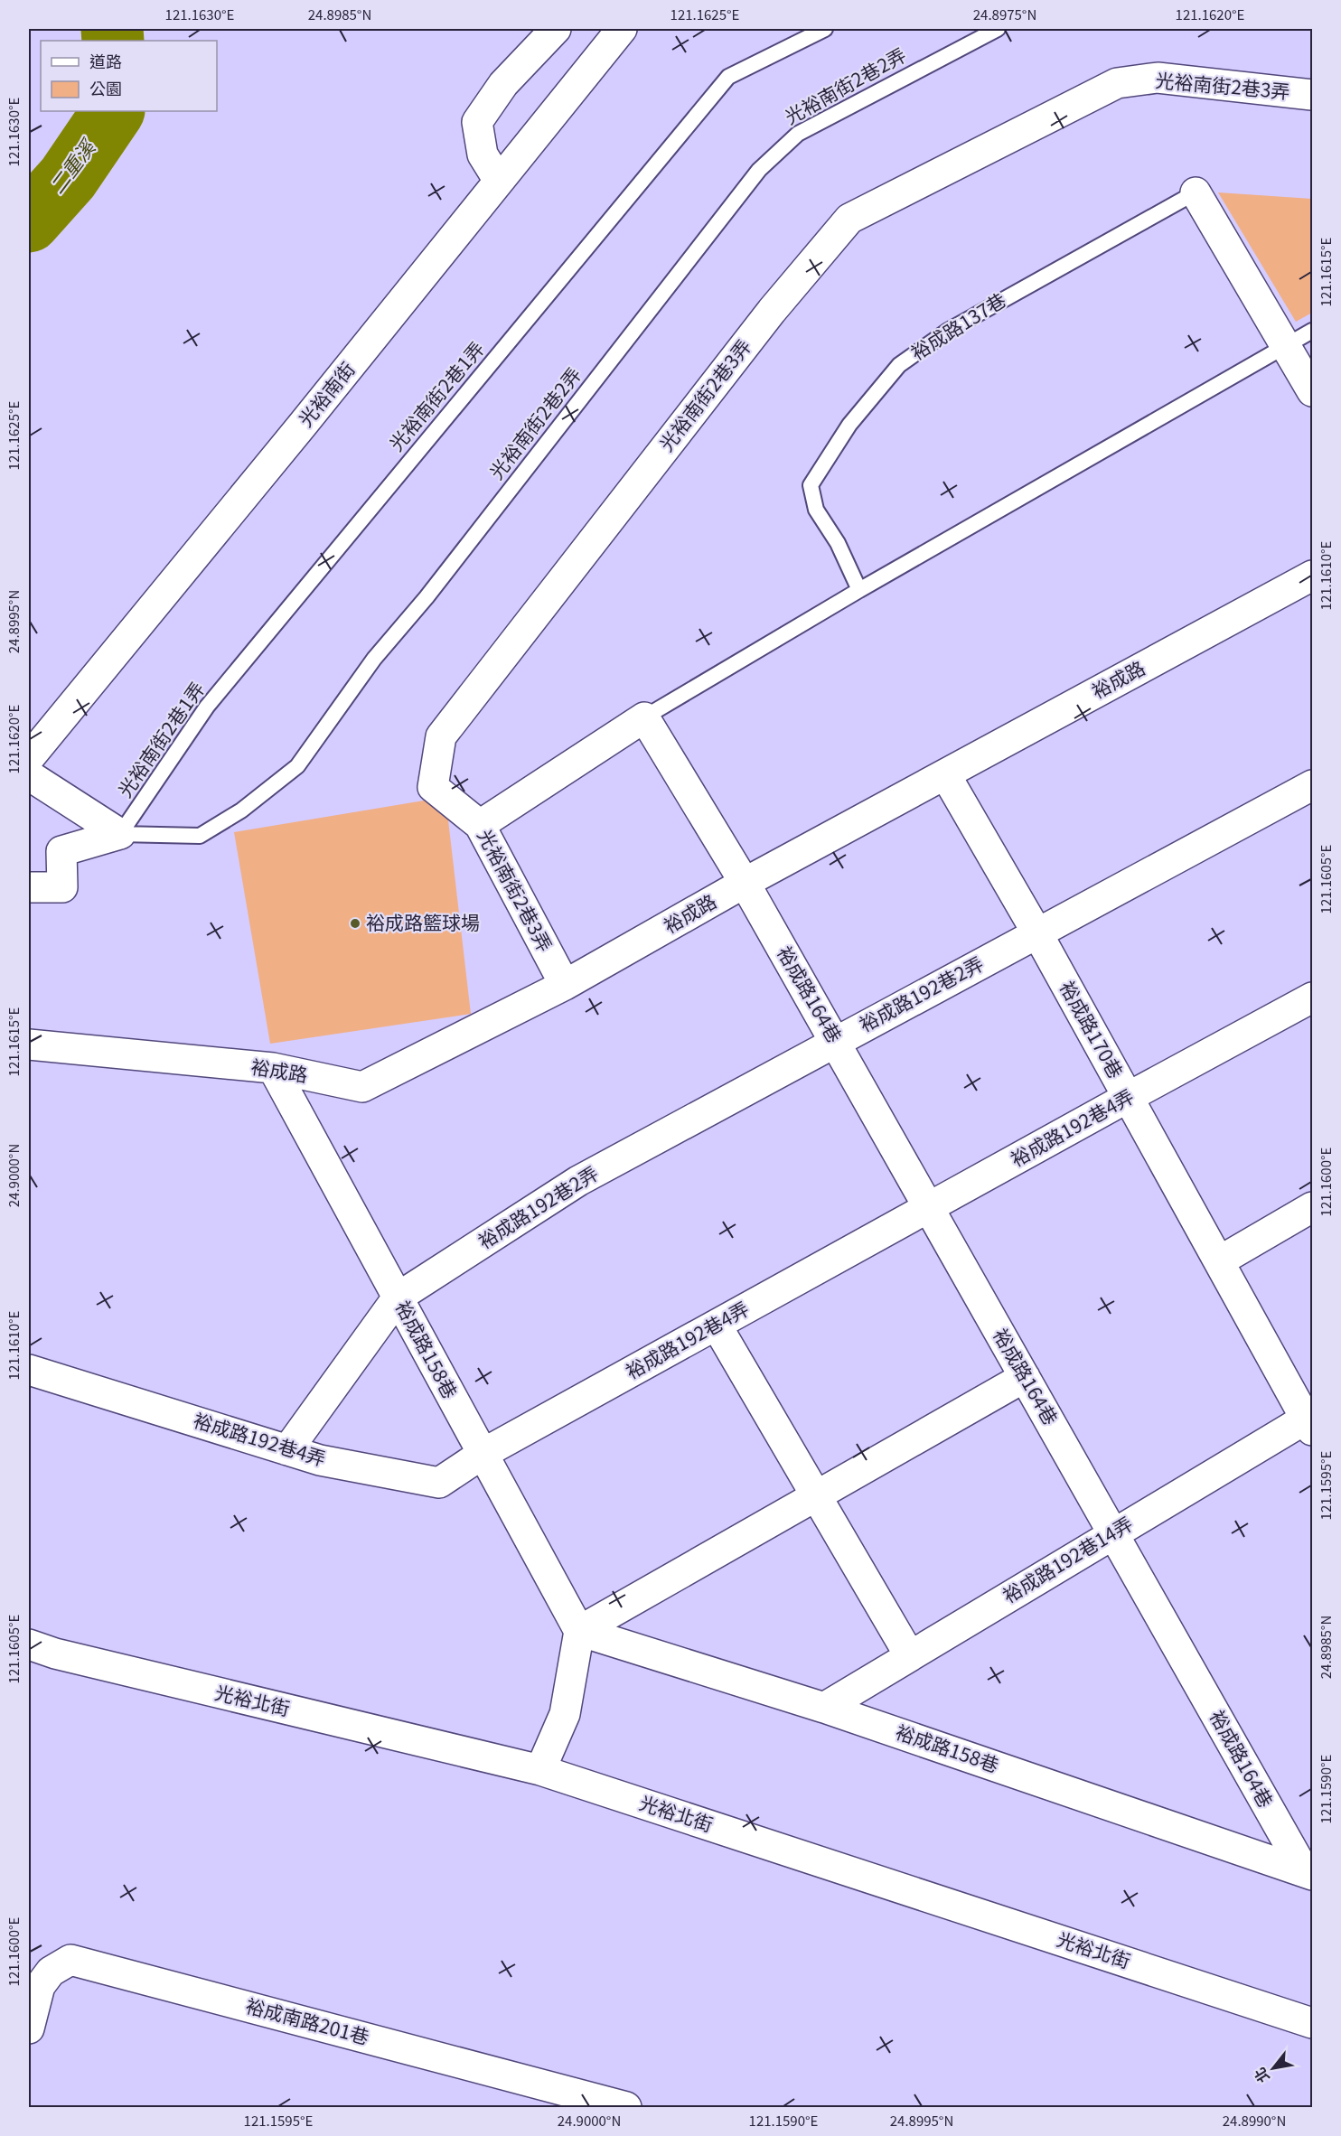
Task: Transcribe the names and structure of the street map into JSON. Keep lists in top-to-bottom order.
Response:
{
  "streets": {
    "street": [
      "光裕南街2巷3弄",
      "光裕南街",
      "裕成路",
      "裕成路164巷",
      "裕成路192巷2弄",
      "裕成路170巷",
      "裕成路192巷4弄",
      "裕成路158巷",
      "裕成路192巷14弄",
      "光裕北街",
      "裕成南路201巷"
    ],
    "lane": ["光裕南街2巷2弄", "裕成路137巷", "光裕南街2巷1弄"]
  },
  "crossings": [
    ["光裕南街2巷2弄", "光裕南街2巷1弄"],
    ["光裕南街2巷3弄", "裕成路"],
    ["裕成路", "裕成路164巷"],
    ["裕成路", "裕成路170巷"],
    ["裕成路", "裕成路158巷"],
    ["裕成路164巷", "裕成路192巷2弄"],
    ["裕成路164巷", "裕成路192巷4弄"],
    ["裕成路164巷", "裕成路158巷"],
    ["裕成路164巷", "裕成路192巷14弄"],
    ["裕成路192巷2弄", "裕成路170巷"],
    ["裕成路192巷2弄", "裕成路158巷"],
    ["裕成路170巷", "裕成路192巷4弄"],
    ["裕成路170巷", "裕成路192巷14弄"],
    ["裕成路192巷4弄", "裕成路158巷"],
    ["裕成路158巷", "裕成路192巷14弄"]
  ],
  "water": ["二重溪"],
  "places": ["裕成路籃球場"],
  "legend": ["道路", "公園"],
  "north": "bottom left",
  "coordinates": [
    "121.1630°E",
    "24.8985°N",
    "121.1625°E",
    "24.8975°N",
    "121.1620°E",
    "121.1615°E",
    "121.1610°E",
    "24.8995°N",
    "121.1605°E",
    "24.9000°N",
    "121.1600°E",
    "121.1595°E",
    "121.1590°E",
    "24.8990°N"
  ]
}
